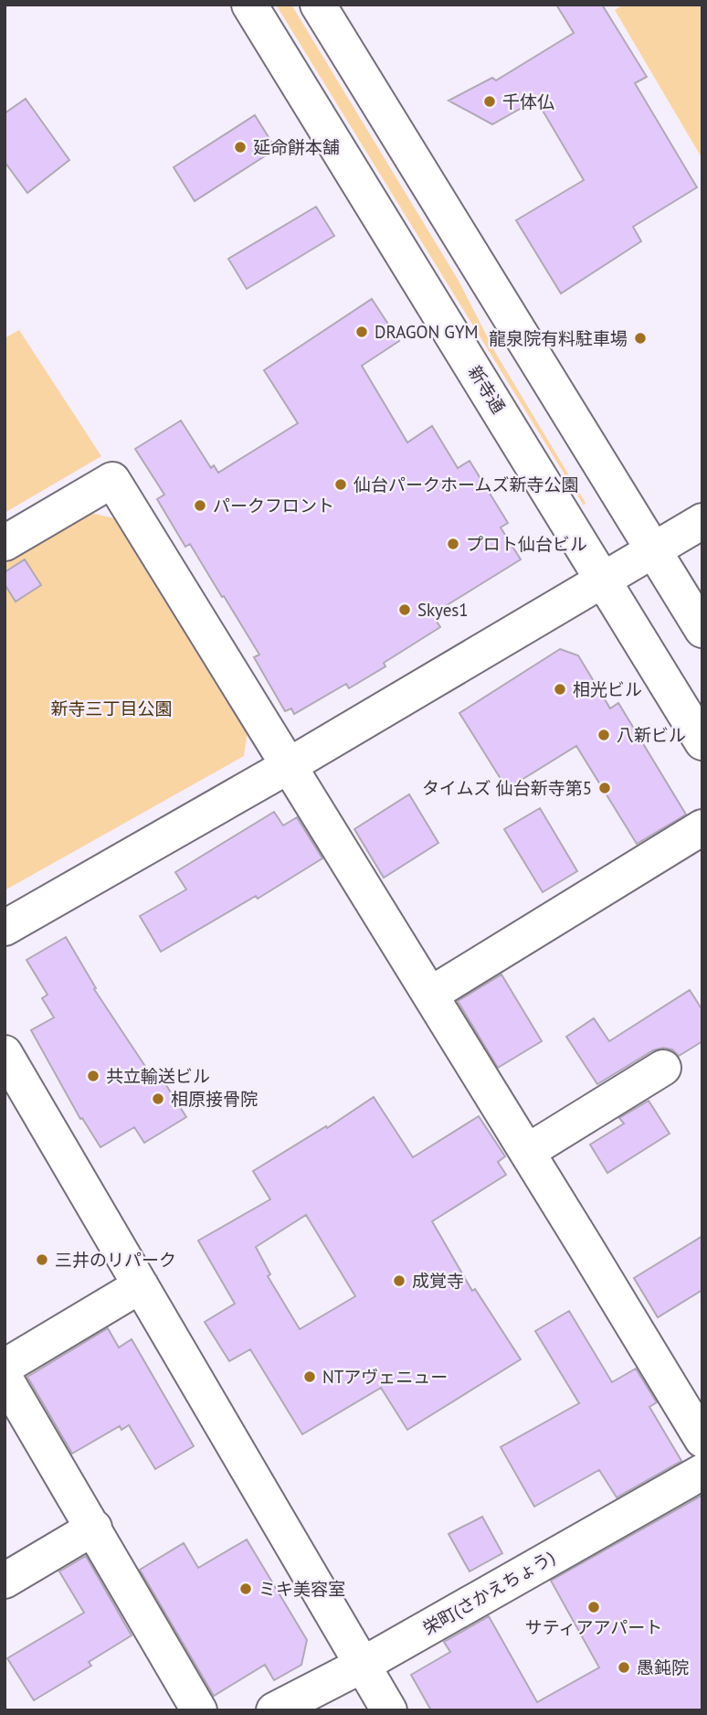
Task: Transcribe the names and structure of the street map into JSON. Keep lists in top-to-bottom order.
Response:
{
  "streets": {
    "street": ["新寺通", "栄町(さかえちょう)"]
  },
  "parks": ["新寺三丁目公園"],
  "places": [
    "千体仏",
    "延命餅本舗",
    "DRAGON GYM",
    "龍泉院有料駐車場",
    "仙台パークホームズ新寺公園",
    "パークフロント",
    "プロト仙台ビル",
    "Skyes1",
    "相光ビル",
    "八新ビル",
    "タイムズ 仙台新寺第5",
    "共立輸送ビル",
    "相原接骨院",
    "三井のリパーク",
    "成覚寺",
    "NTアヴェニュー",
    "ミキ美容室",
    "サティアアパート",
    "愚鈍院"
  ]
}
